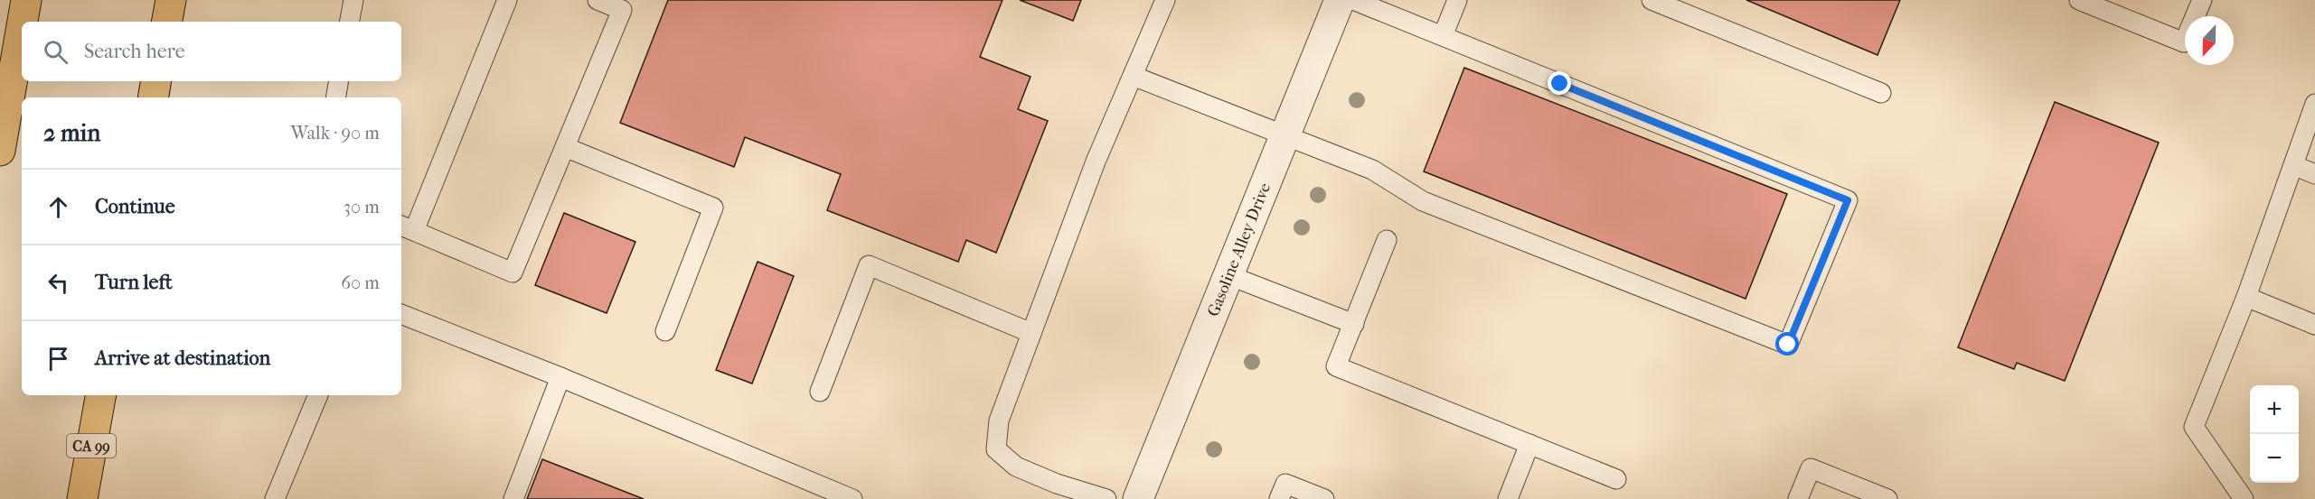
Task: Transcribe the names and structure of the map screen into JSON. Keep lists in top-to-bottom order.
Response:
{
  "streets": {
    "highway": ["CA 99"],
    "street": ["Gasoline Alley Drive"]
  },
  "north": "bottom",
  "page": {
    "search": "Search here",
    "heading": ["2 min", "Walk · 90 m"],
    "list": [
      ["Continue", "30 m"],
      ["Turn left", "60 m"],
      "Arrive at destination"
    ],
    "map_buttons": ["+", "−"]
  }
}
